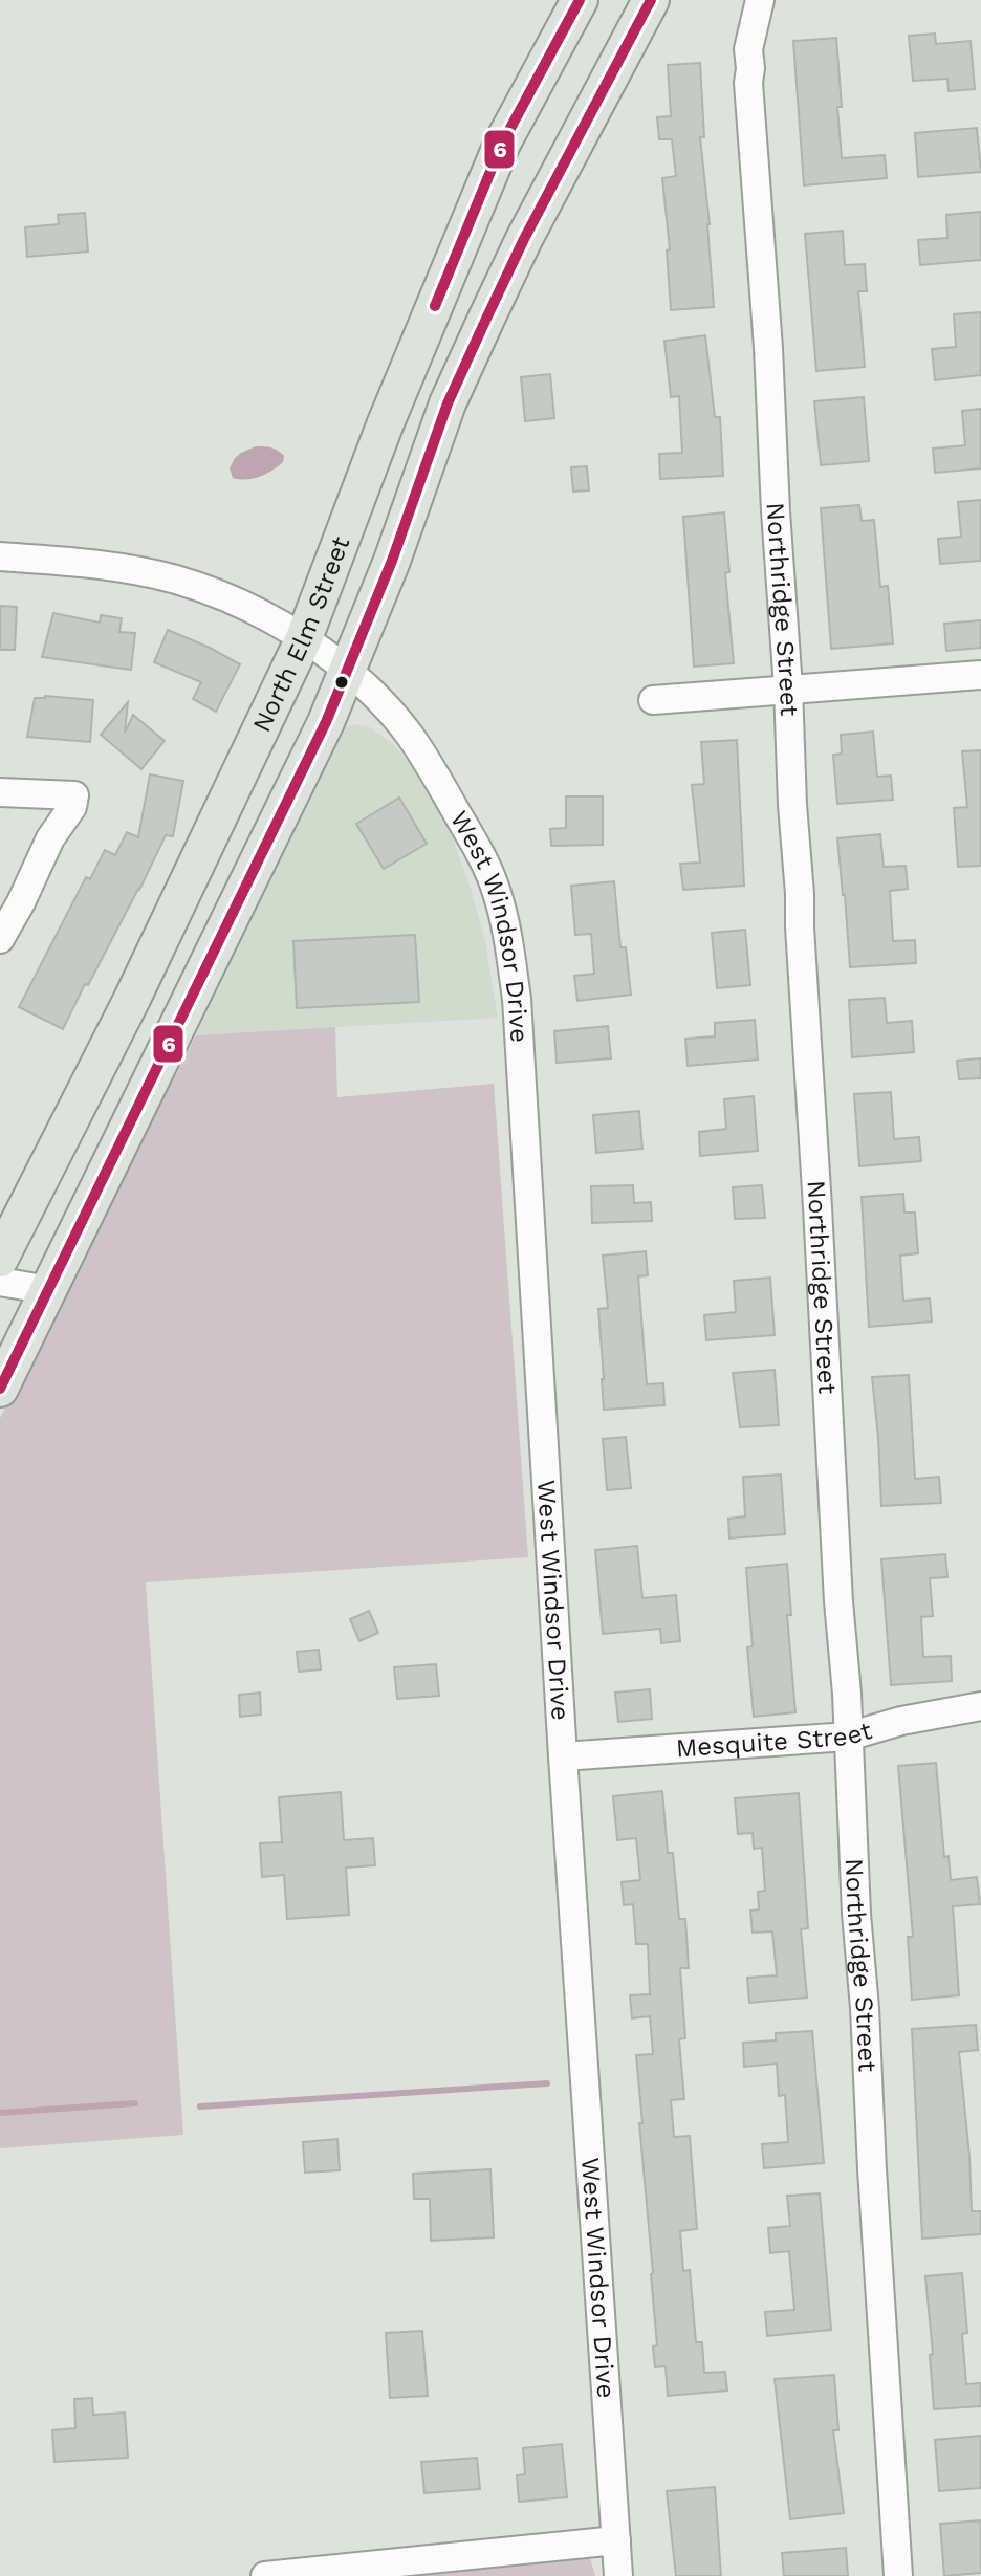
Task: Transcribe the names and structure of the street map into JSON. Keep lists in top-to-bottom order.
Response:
{
  "streets": {
    "main road": ["North Elm Street"],
    "street": ["Northridge Street", "West Windsor Drive", "Mesquite Street"]
  },
  "crossings": [
    ["Northridge Street", "Mesquite Street"],
    ["North Elm Street", "West Windsor Drive"],
    ["West Windsor Drive", "Mesquite Street"]
  ],
  "lines": ["transit line 6"]
}
